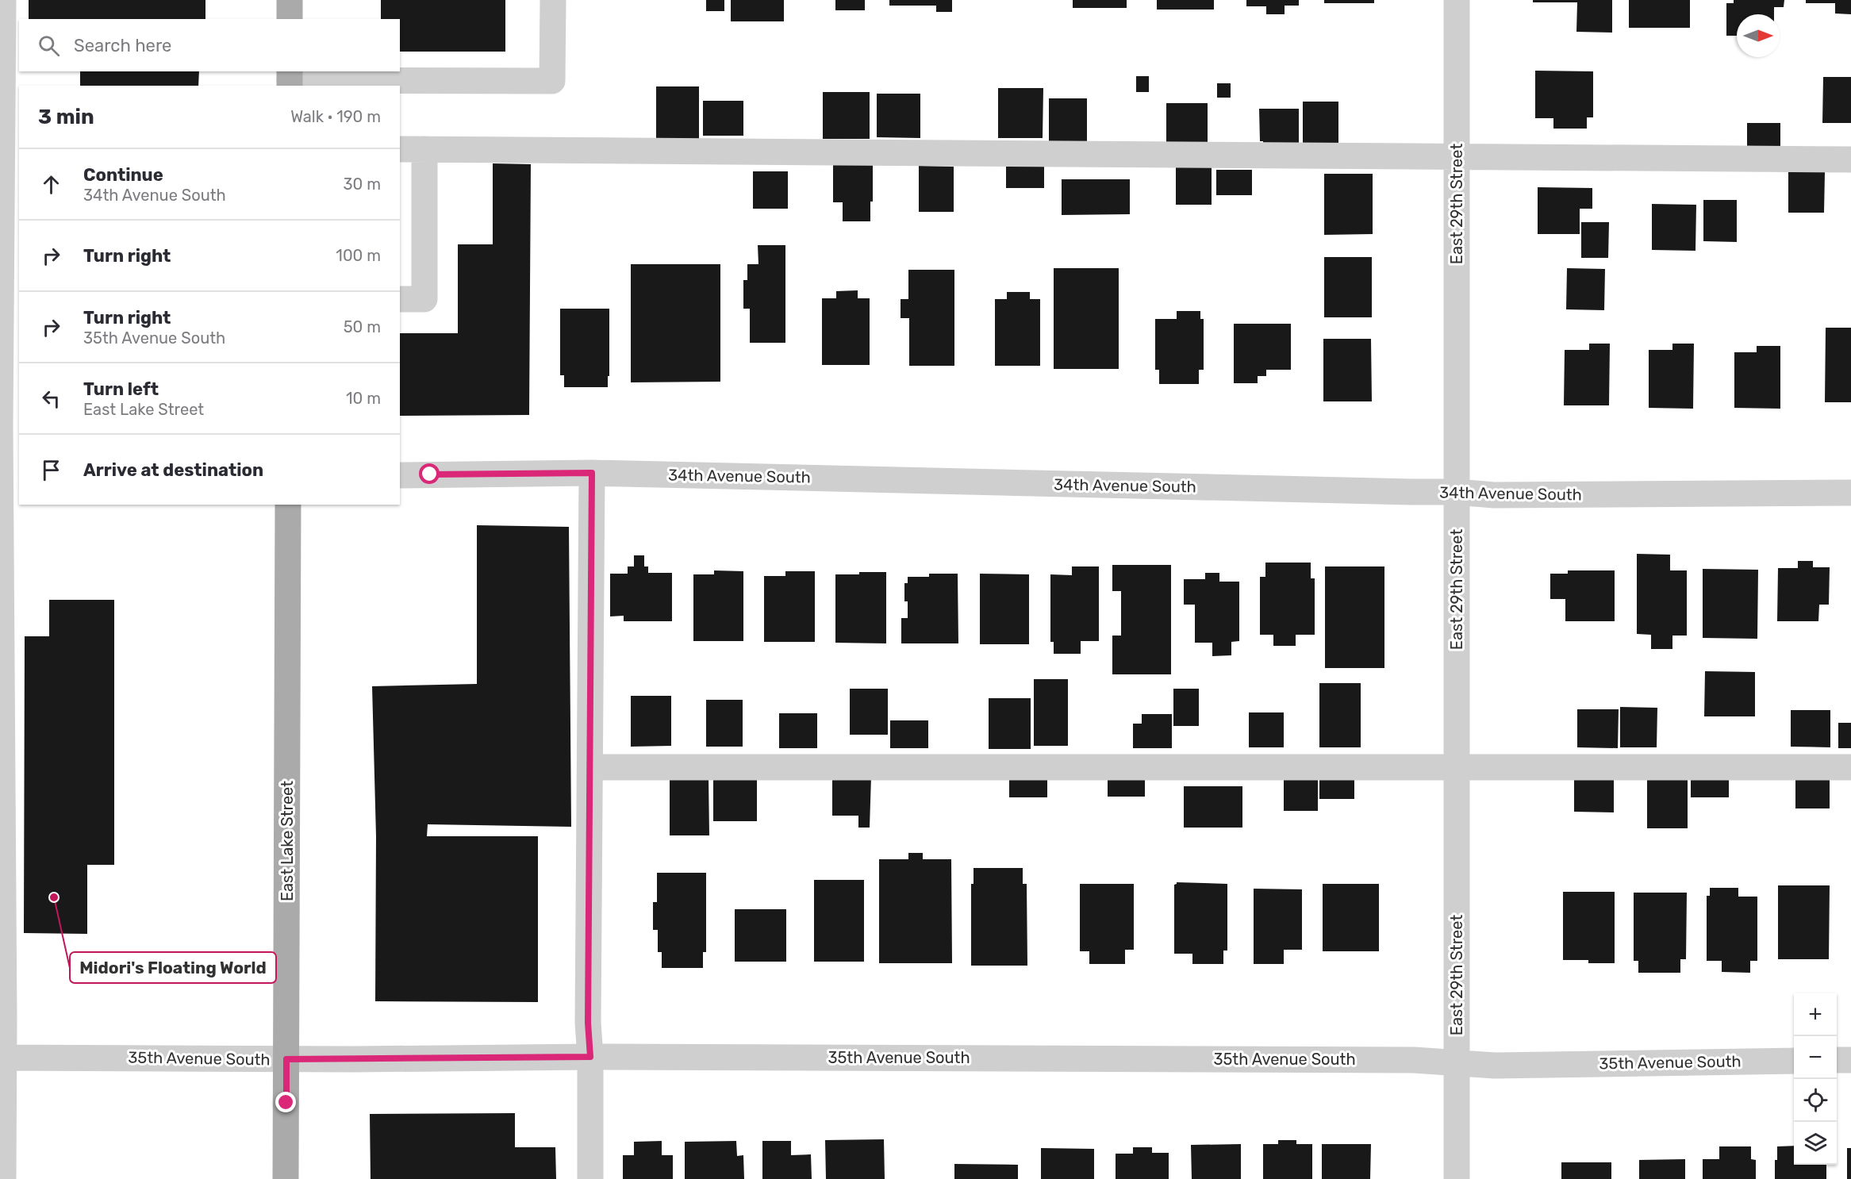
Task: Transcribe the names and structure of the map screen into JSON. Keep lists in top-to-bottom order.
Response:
{
  "streets": {
    "main road": ["East Lake Street"],
    "street": ["East 29th Street", "34th Avenue South", "35th Avenue South"]
  },
  "crossings": [
    ["East 29th Street", "34th Avenue South"],
    ["East 29th Street", "35th Avenue South"],
    ["East Lake Street", "35th Avenue South"]
  ],
  "places": ["Midori's Floating World"],
  "north": "right",
  "page": {
    "search": "Search here",
    "heading": ["3 min", "Walk · 190 m"],
    "list": [
      ["Continue", "34th Avenue South", "30 m"],
      ["Turn right", "100 m"],
      ["Turn right", "35th Avenue South", "50 m"],
      ["Turn left", "East Lake Street", "10 m"],
      "Arrive at destination"
    ],
    "map_buttons": ["+", "−"]
  }
}
